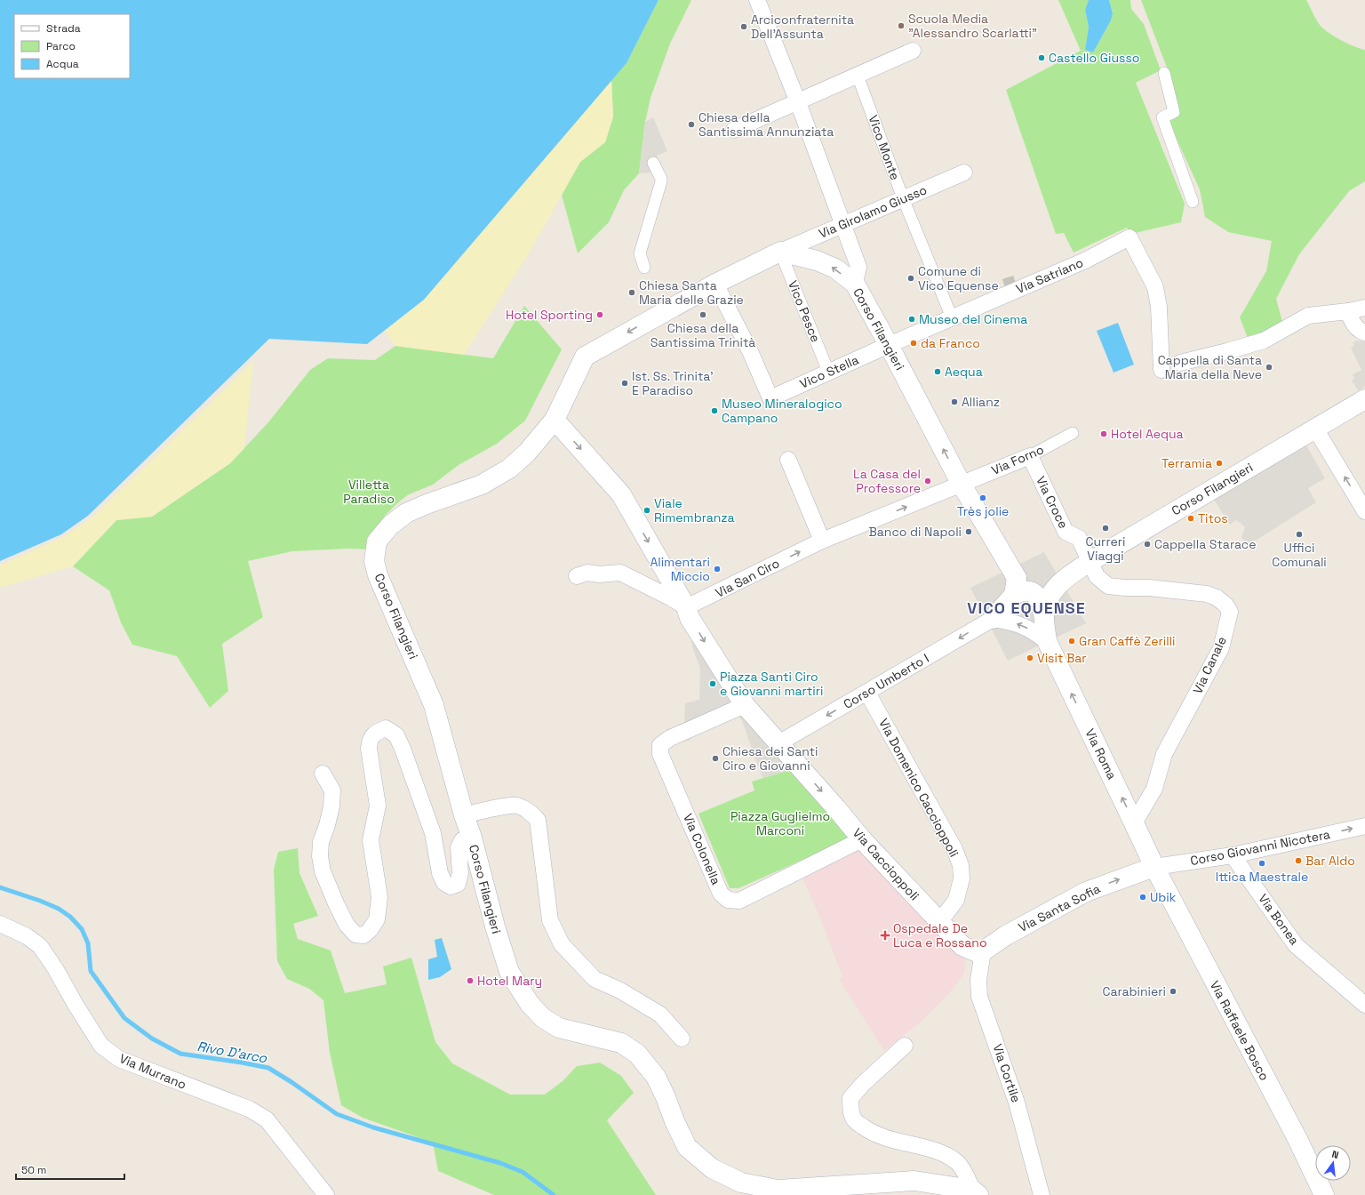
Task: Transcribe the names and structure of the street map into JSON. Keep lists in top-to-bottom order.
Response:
{
  "streets": {
    "street": [
      "Vico Monte",
      "Via Girolamo Giusso",
      "Via Satriano",
      "Vico Pesce",
      "Corso Filangieri",
      "Vico Stella",
      "Via Forno",
      "Via Croce",
      "Via San Ciro",
      "Via Canale",
      "Corso Umberto I",
      "Via Roma",
      "Via Domenico Caccioppoli",
      "Corso Giovanni Nicotera",
      "Via Colonella",
      "Via Caccioppoli",
      "Via Santa Sofia",
      "Via Bonea",
      "Via Raffaele Bosco",
      "Via Murrano",
      "Via Cortile"
    ]
  },
  "crossings": [
    ["Vico Monte", "Via Girolamo Giusso"],
    ["Vico Monte", "Via Satriano"],
    ["Via Girolamo Giusso", "Vico Pesce"],
    ["Via Girolamo Giusso", "Corso Filangieri"],
    ["Via Satriano", "Corso Filangieri"],
    ["Via Satriano", "Vico Stella"],
    ["Vico Pesce", "Corso Filangieri"],
    ["Vico Pesce", "Vico Stella"],
    ["Corso Filangieri", "Vico Stella"],
    ["Corso Filangieri", "Via Forno"],
    ["Corso Filangieri", "Via Croce"],
    ["Corso Filangieri", "Via San Ciro"],
    ["Corso Filangieri", "Via Canale"],
    ["Via Forno", "Via Croce"],
    ["Via Forno", "Via San Ciro"],
    ["Via Croce", "Via Canale"],
    ["Via Canale", "Via Roma"],
    ["Corso Umberto I", "Via Domenico Caccioppoli"],
    ["Corso Umberto I", "Via Caccioppoli"],
    ["Via Roma", "Corso Giovanni Nicotera"],
    ["Via Roma", "Via Santa Sofia"],
    ["Via Roma", "Via Raffaele Bosco"],
    ["Via Domenico Caccioppoli", "Via Caccioppoli"],
    ["Corso Giovanni Nicotera", "Via Santa Sofia"],
    ["Corso Giovanni Nicotera", "Via Bonea"],
    ["Corso Giovanni Nicotera", "Via Raffaele Bosco"],
    ["Via Colonella", "Via Caccioppoli"],
    ["Via Caccioppoli", "Via Santa Sofia"],
    ["Via Caccioppoli", "Via Cortile"],
    ["Via Santa Sofia", "Via Raffaele Bosco"],
    ["Via Santa Sofia", "Via Cortile"]
  ],
  "one_way": [
    "Via San Ciro",
    "Corso Umberto I",
    "Via Roma",
    "Corso Giovanni Nicotera",
    "Via Caccioppoli",
    "Via Santa Sofia"
  ],
  "districts": ["VICO EQUENSE"],
  "water": ["Rivo D'arco"],
  "parks": ["Villetta Paradiso", "Piazza Guglielmo Marconi"],
  "places": {
    "other": [
      "Scuola Media \"Alessandro Scarlatti\"",
      "Arciconfraternita Dell'Assunta",
      "Castello Giusso",
      "Chiesa della Santissima Annunziata",
      "Comune di Vico Equense",
      "Chiesa Santa Maria delle Grazie",
      "Hotel Sporting",
      "Chiesa della Santissima Trinità",
      "Museo del Cinema",
      "da Franco",
      "Cappella di Santa Maria della Neve",
      "Aequa",
      "Ist. Ss. Trinita' E Paradiso",
      "Allianz",
      "Museo Mineralogico Campano",
      "Hotel Aequa",
      "Terramia",
      "La Casa del Professore",
      "Très jolie",
      "Viale Rimembranza",
      "Titos",
      "Curreri Viaggi",
      "Banco di Napoli",
      "Uffici Comunali",
      "Cappella Starace",
      "Alimentari Miccio",
      "Gran Caffè Zerilli",
      "Visit Bar",
      "Piazza Santi Ciro e Giovanni martiri",
      "Chiesa dei Santi Ciro e Giovanni",
      "Bar Aldo",
      "Ittica Maestrale",
      "Ubik",
      "Hotel Mary",
      "Carabinieri"
    ],
    "health": ["Ospedale De Luca e Rossano"]
  },
  "legend": ["Strada", "Parco", "Acqua"],
  "scale_bar": "50 m",
  "north": "top"
}
